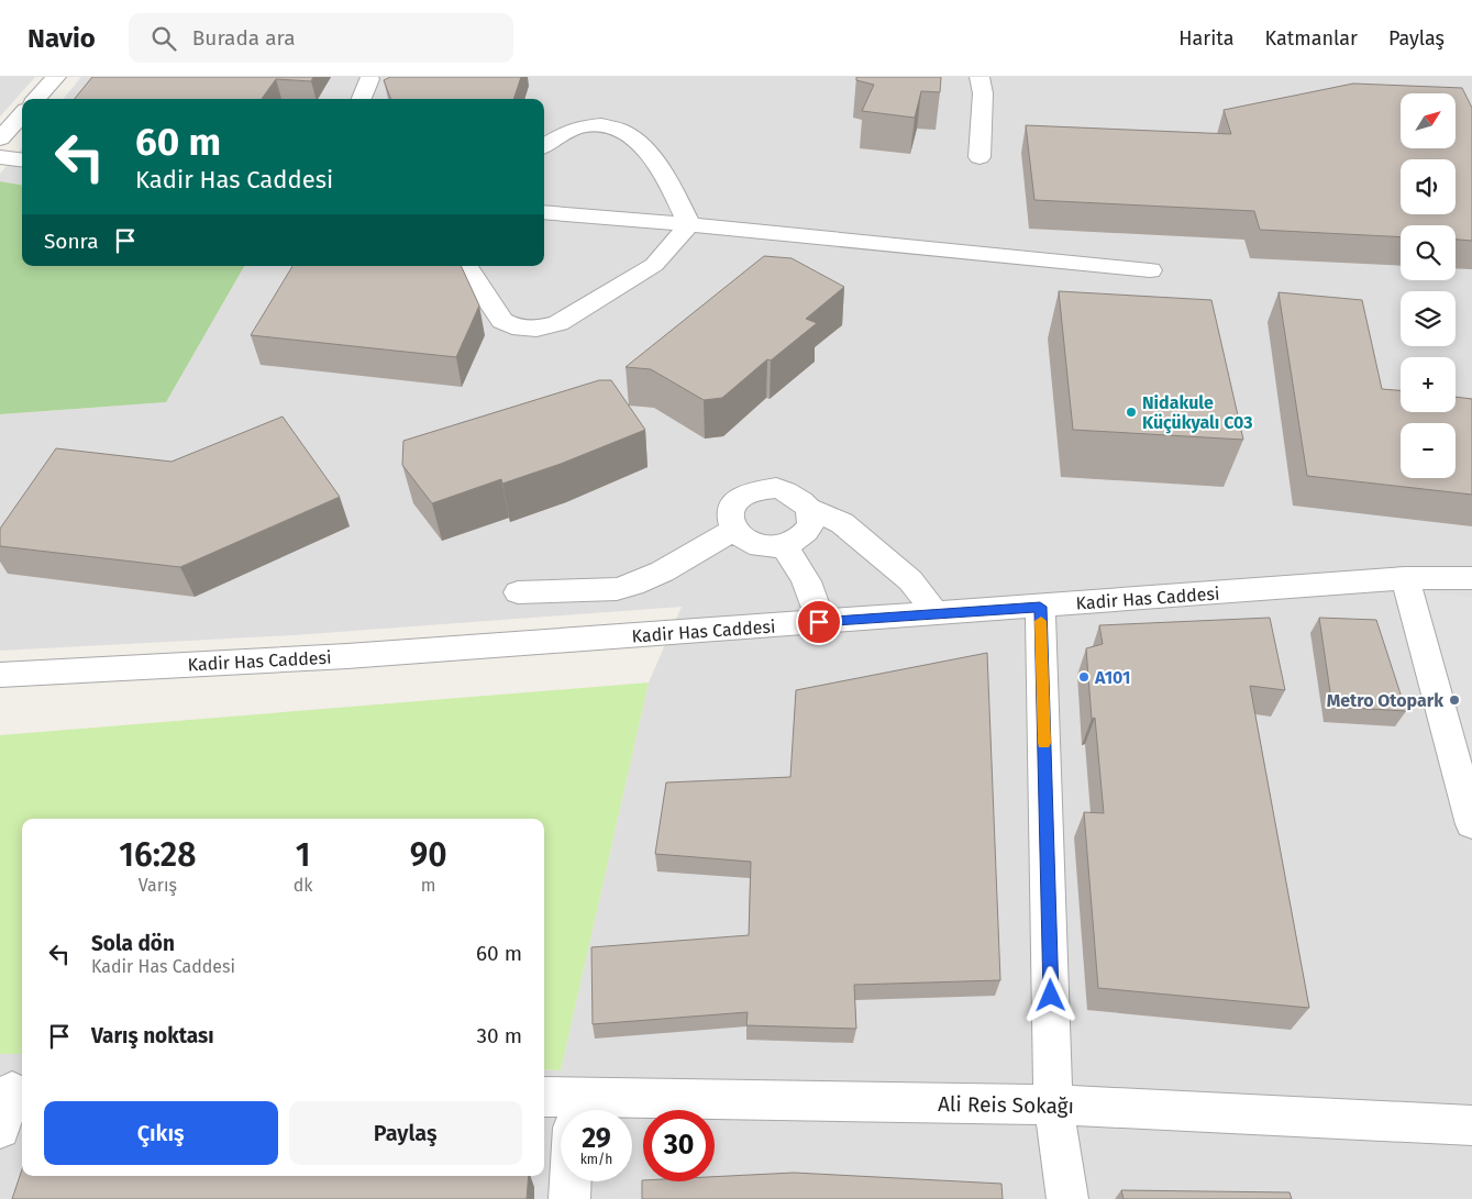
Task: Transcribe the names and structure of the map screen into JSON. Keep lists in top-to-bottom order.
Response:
{
  "streets": {
    "street": ["Kadir Has Caddesi", "Ali Reis Sokağı"]
  },
  "places": ["Nidakule Küçükyalı C03", "A101", "Metro Otopark"],
  "north": "top right",
  "page": {
    "header": "Navio",
    "search": "Burada ara",
    "nav": ["Harita", "Katmanlar", "Paylaş"],
    "map_buttons": ["+", "−"],
    "turn": ["60 m", "Kadir Has Caddesi"],
    "then": "Sonra",
    "eta": [
      "16:28",
      "Varış",
      "1",
      "dk",
      "90",
      "m"
    ],
    "list": [
      {
        "name": "Sola dön",
        "note": "Kadir Has Caddesi",
        "value": "60 m"
      },
      {
        "name": "Varış noktası",
        "value": "30 m"
      }
    ],
    "buttons": ["Çıkış", "Paylaş"],
    "speed": "29 km/h",
    "limit": "30"
  }
}
